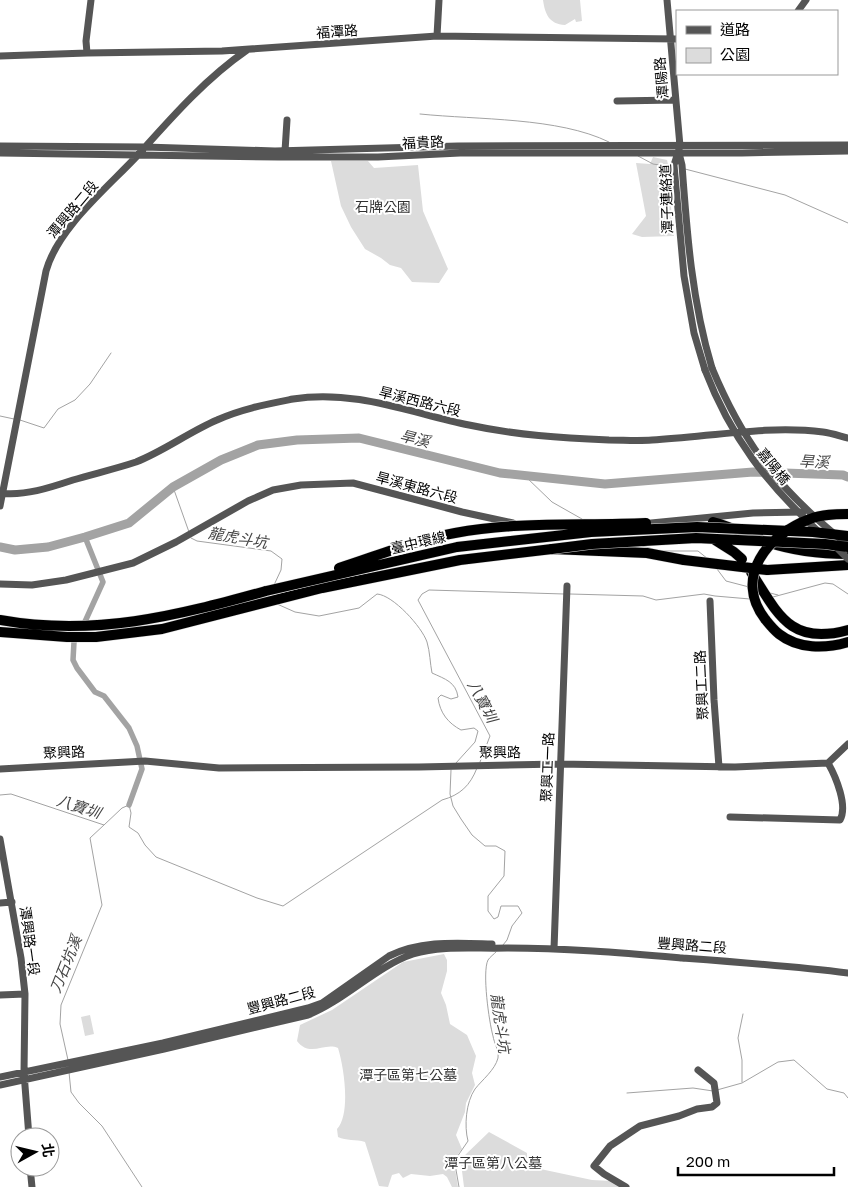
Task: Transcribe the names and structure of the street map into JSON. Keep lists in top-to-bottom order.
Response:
{
  "streets": {
    "highway": ["臺中環線"],
    "street": [
      "福潭路",
      "潭陽路",
      "福貴路",
      "潭子連絡道",
      "潭興路二段",
      "旱溪西路六段",
      "嘉陽橋",
      "旱溪東路六段",
      "聚興工二路",
      "聚興路",
      "聚興工一路",
      "潭興路一段",
      "豐興路二段"
    ]
  },
  "crossings": [
    ["福潭路", "潭陽路"],
    ["福潭路", "潭興路二段"],
    ["潭陽路", "福貴路"],
    ["潭陽路", "潭子連絡道"],
    ["福貴路", "潭子連絡道"],
    ["福貴路", "潭興路二段"],
    ["潭子連絡道", "嘉陽橋"],
    ["潭興路二段", "旱溪西路六段"],
    ["嘉陽橋", "臺中環線"],
    ["聚興工二路", "聚興路"],
    ["聚興路", "聚興工一路"],
    ["聚興工一路", "豐興路二段"],
    ["潭興路一段", "豐興路二段"]
  ],
  "water": [
    "旱溪",
    "龍虎斗坑",
    "八寶圳",
    "刀石坑溪"
  ],
  "parks": ["石牌公園", "潭子區第七公墓", "潭子區第八公墓"],
  "legend": ["道路", "公園"],
  "scale_bar": "200 m",
  "north": "right"
}
